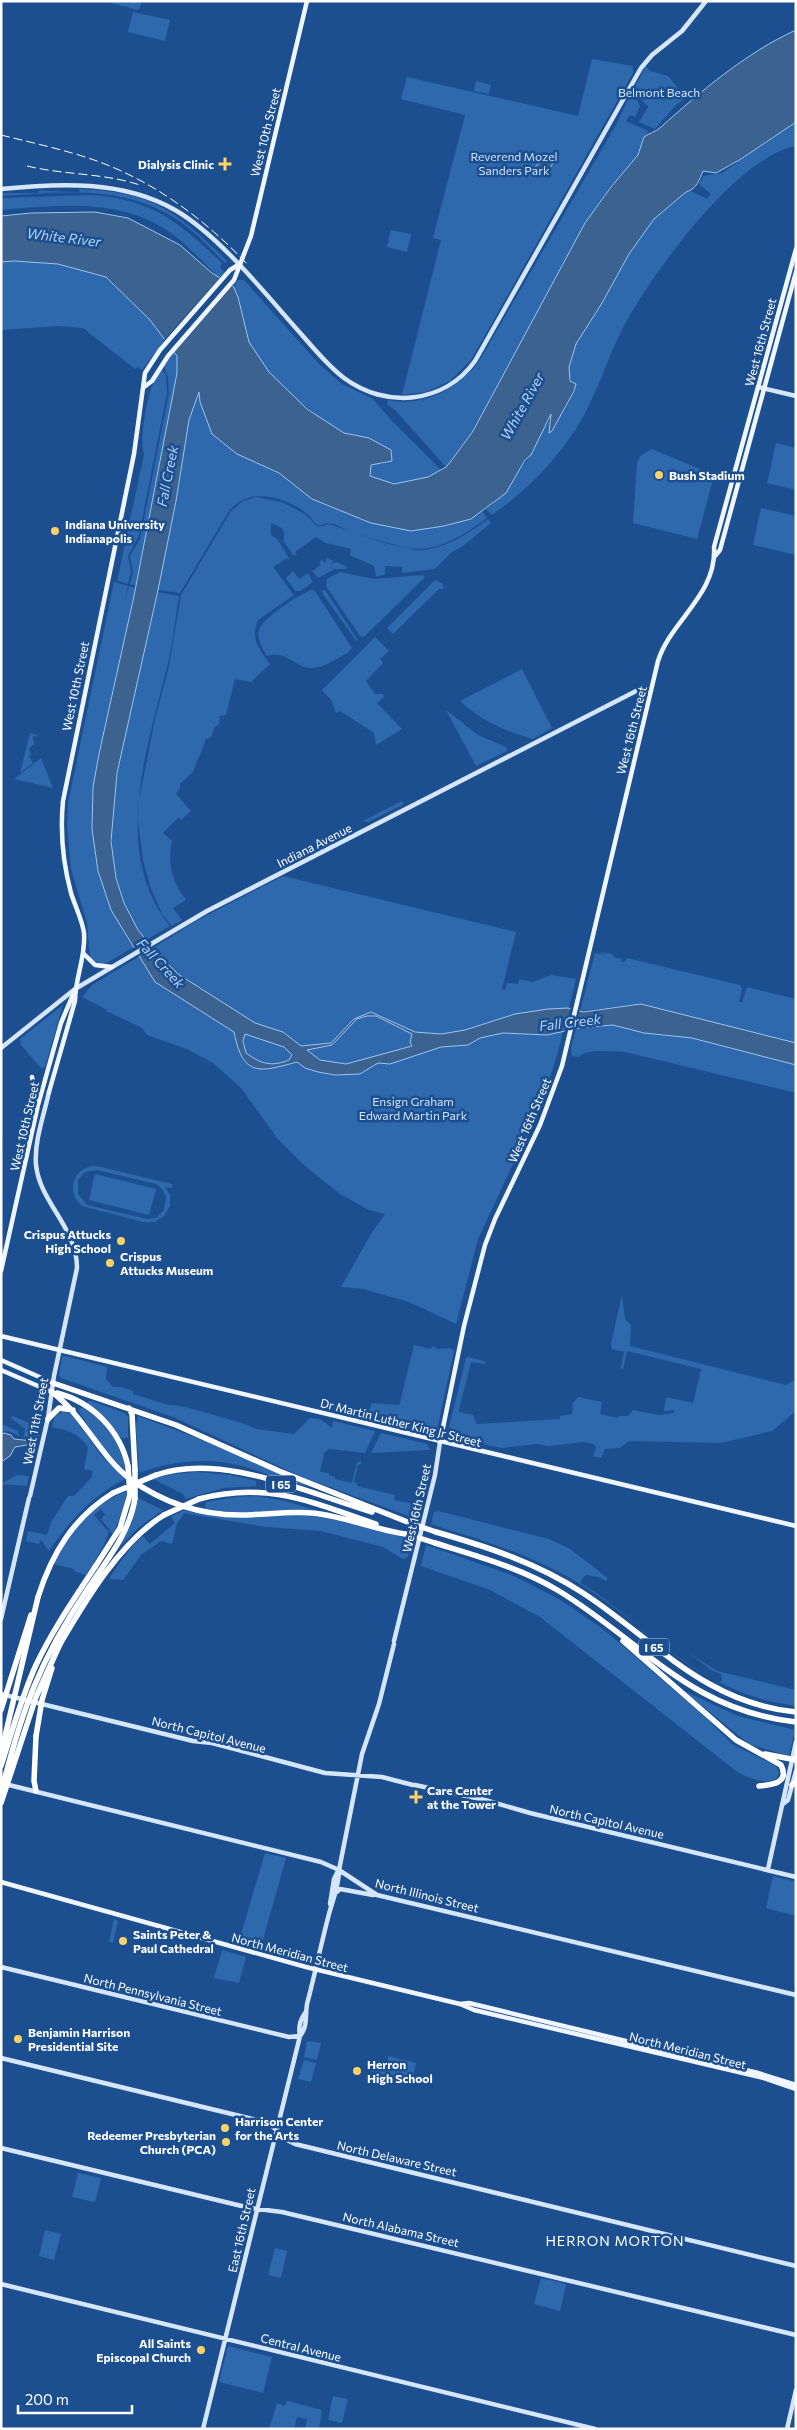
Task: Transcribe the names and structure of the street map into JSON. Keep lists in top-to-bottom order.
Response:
{
  "streets": {
    "highway": ["I 65"],
    "main road": [
      "West 10th Street",
      "West 16th Street",
      "Indiana Avenue",
      "West 11th Street",
      "Dr Martin Luther King Jr Street",
      "North Capitol Avenue",
      "North Illinois Street",
      "North Meridian Street",
      "North Pennsylvania Street",
      "North Delaware Street",
      "North Alabama Street",
      "East 16th Street",
      "Central Avenue"
    ]
  },
  "crossings": [
    ["West 10th Street", "Indiana Avenue"],
    ["West 10th Street", "West 11th Street"],
    ["West 16th Street", "Indiana Avenue"],
    ["West 16th Street", "Dr Martin Luther King Jr Street"],
    ["West 16th Street", "North Capitol Avenue"],
    ["West 16th Street", "North Illinois Street"],
    ["West 16th Street", "North Meridian Street"],
    ["West 16th Street", "East 16th Street"],
    ["West 11th Street", "Dr Martin Luther King Jr Street"],
    ["North Meridian Street", "East 16th Street"],
    ["North Pennsylvania Street", "East 16th Street"],
    ["North Delaware Street", "East 16th Street"],
    ["North Alabama Street", "East 16th Street"],
    ["East 16th Street", "Central Avenue"]
  ],
  "districts": ["HERRON MORTON"],
  "water": ["White River", "Fall Creek"],
  "parks": ["Belmont Beach", "Reverend Mozel Sanders Park", "Ensign Graham Edward Martin Park"],
  "places": {
    "health": ["Dialysis Clinic", "Care Center at the Tower"],
    "other": [
      "Bush Stadium",
      "Indiana University Indianapolis",
      "Crispus Attucks High School",
      "Crispus Attucks Museum",
      "Saints Peter & Paul Cathedral",
      "Benjamin Harrison Presidential Site",
      "Herron High School",
      "Harrison Center for the Arts",
      "Redeemer Presbyterian Church (PCA)",
      "All Saints Episcopal Church"
    ]
  },
  "scale_bar": "200 m"
}
